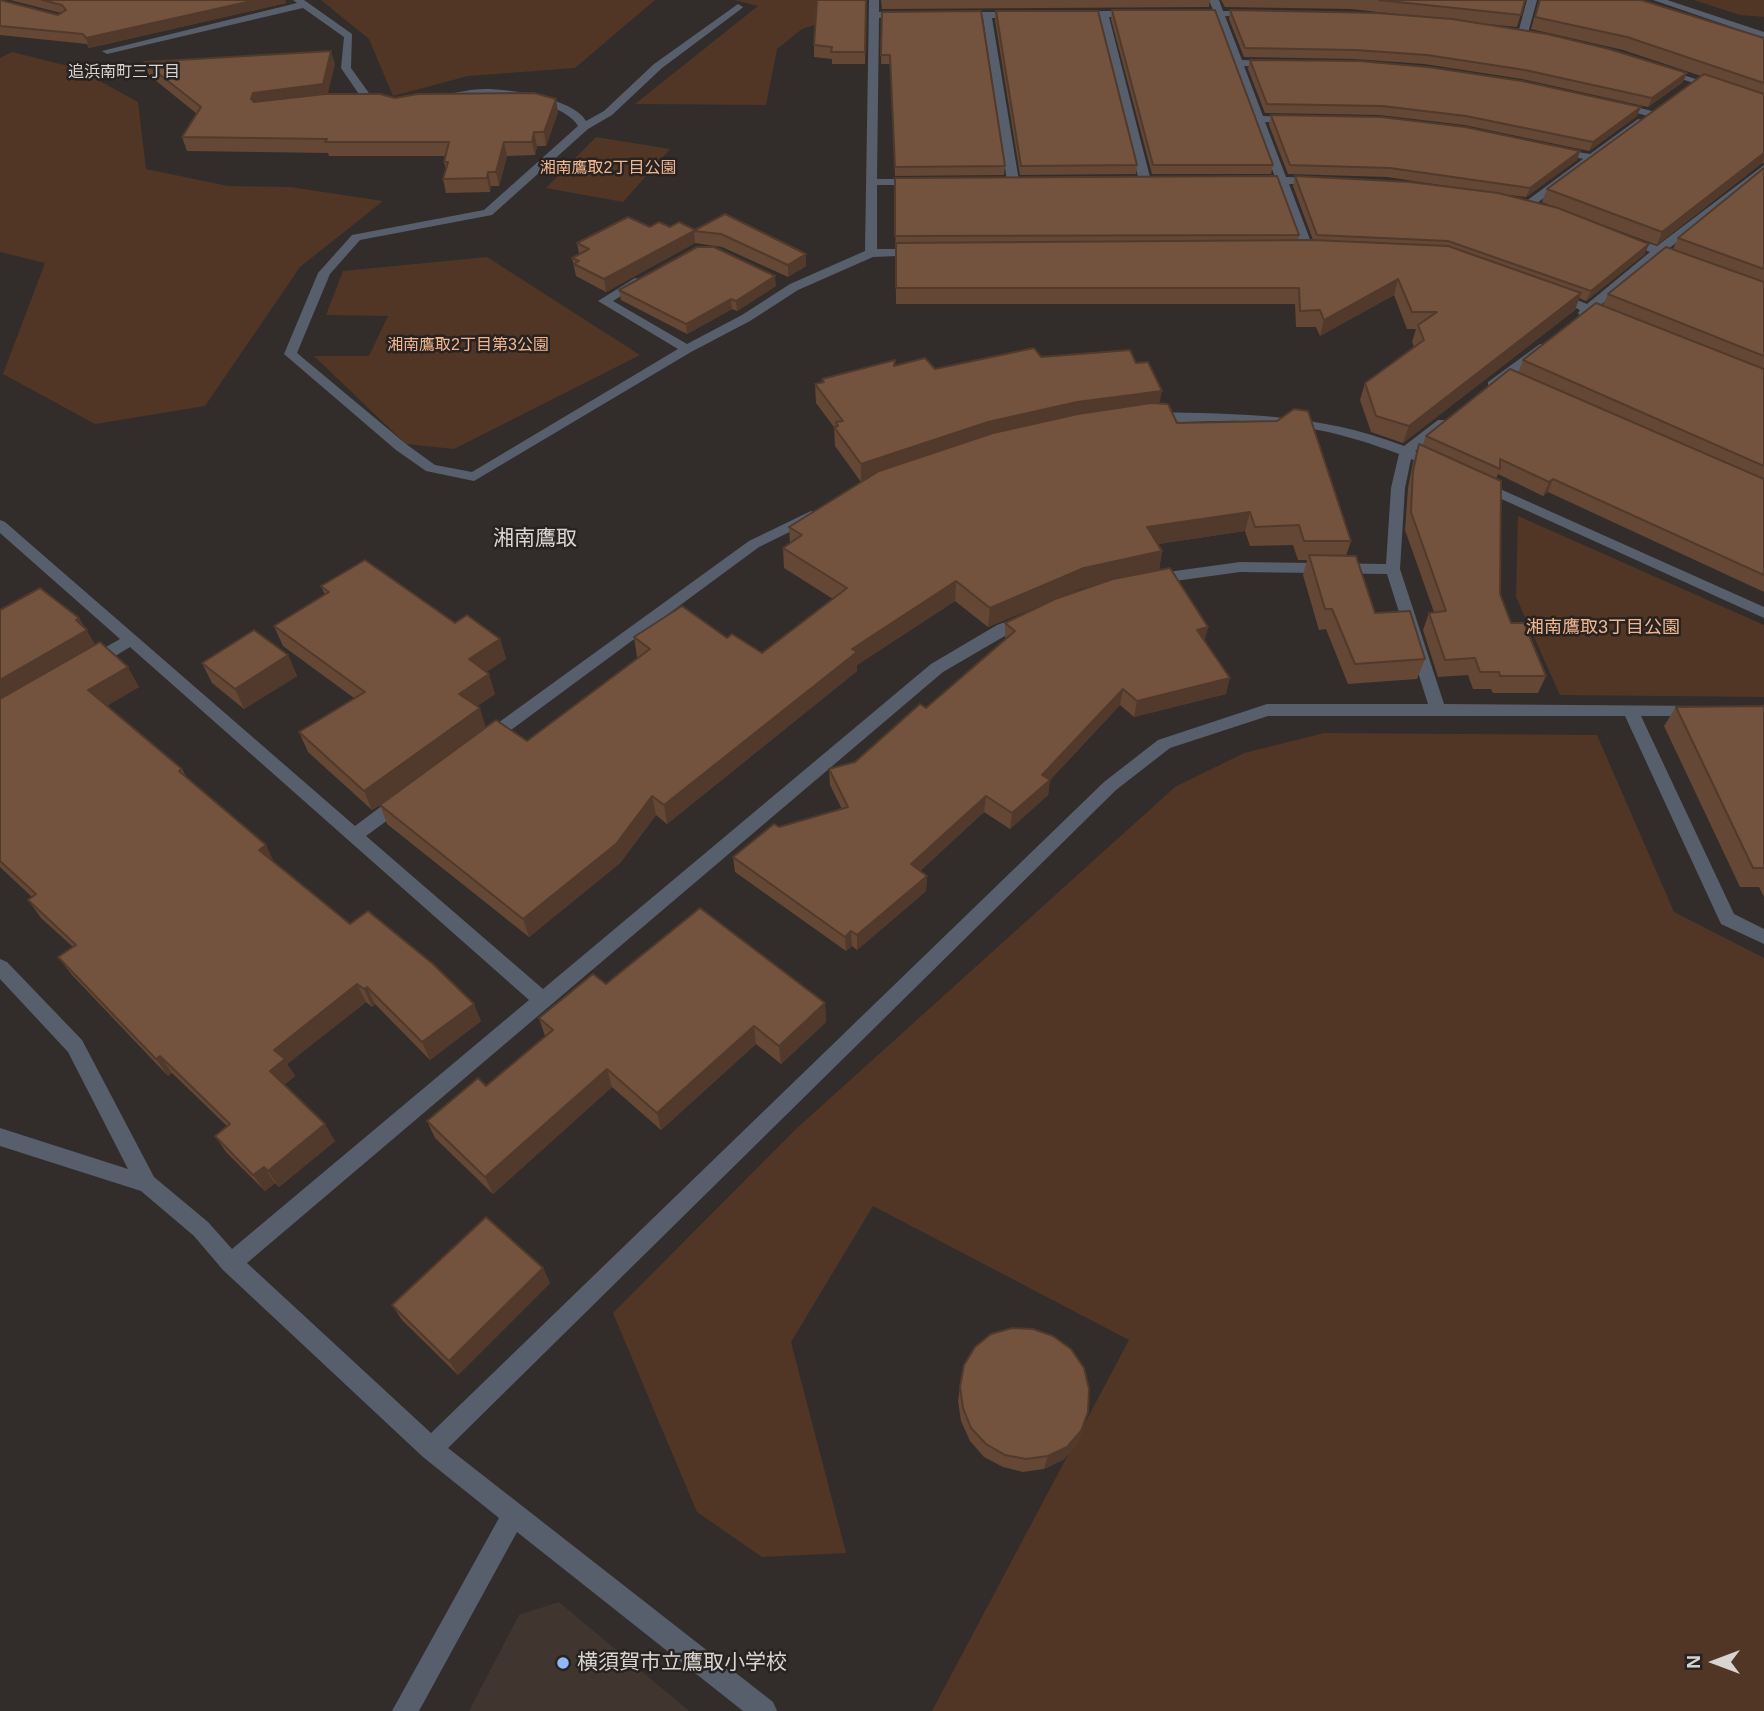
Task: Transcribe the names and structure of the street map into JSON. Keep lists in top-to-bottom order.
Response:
{
  "districts": ["追浜南町三丁目", "湘南鷹取"],
  "parks": ["湘南鷹取2丁目公園", "湘南鷹取2丁目第3公園", "湘南鷹取3丁目公園"],
  "places": ["横須賀市立鷹取小学校"],
  "north": "left"
}
